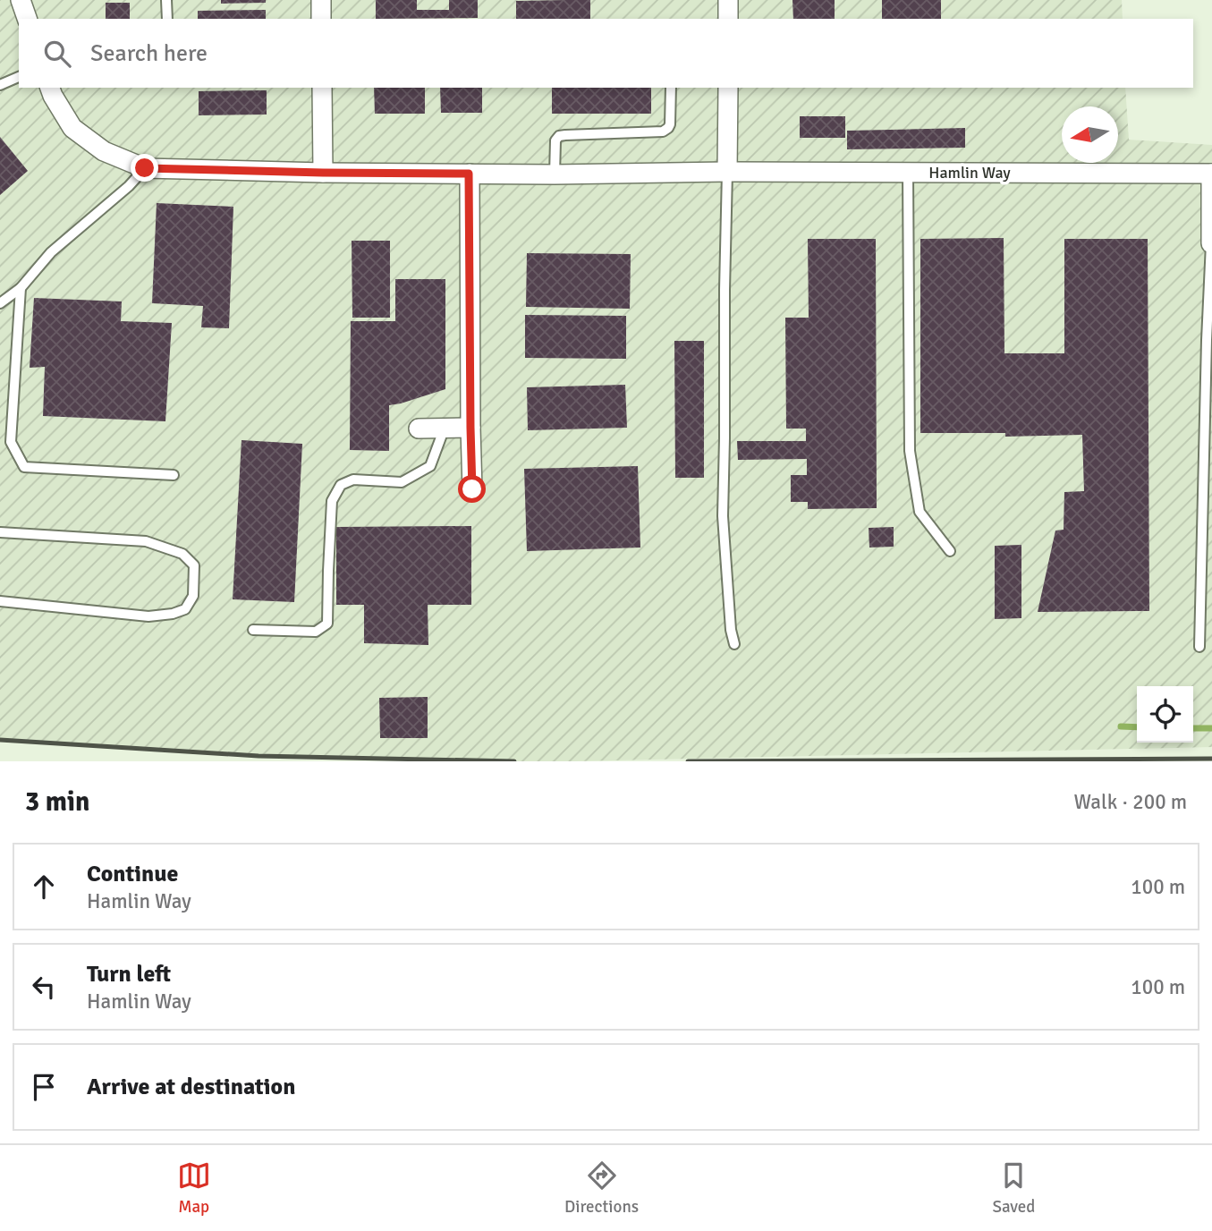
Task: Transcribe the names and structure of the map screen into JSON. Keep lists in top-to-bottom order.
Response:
{
  "streets": {
    "street": ["Hamlin Way"]
  },
  "north": "left",
  "page": {
    "search": "Search here",
    "heading": ["3 min", "Walk · 200 m"],
    "list": [
      ["Continue", "Hamlin Way", "100 m"],
      ["Turn left", "Hamlin Way", "100 m"],
      "Arrive at destination"
    ],
    "nav": ["Map", "Directions", "Saved"]
  }
}
